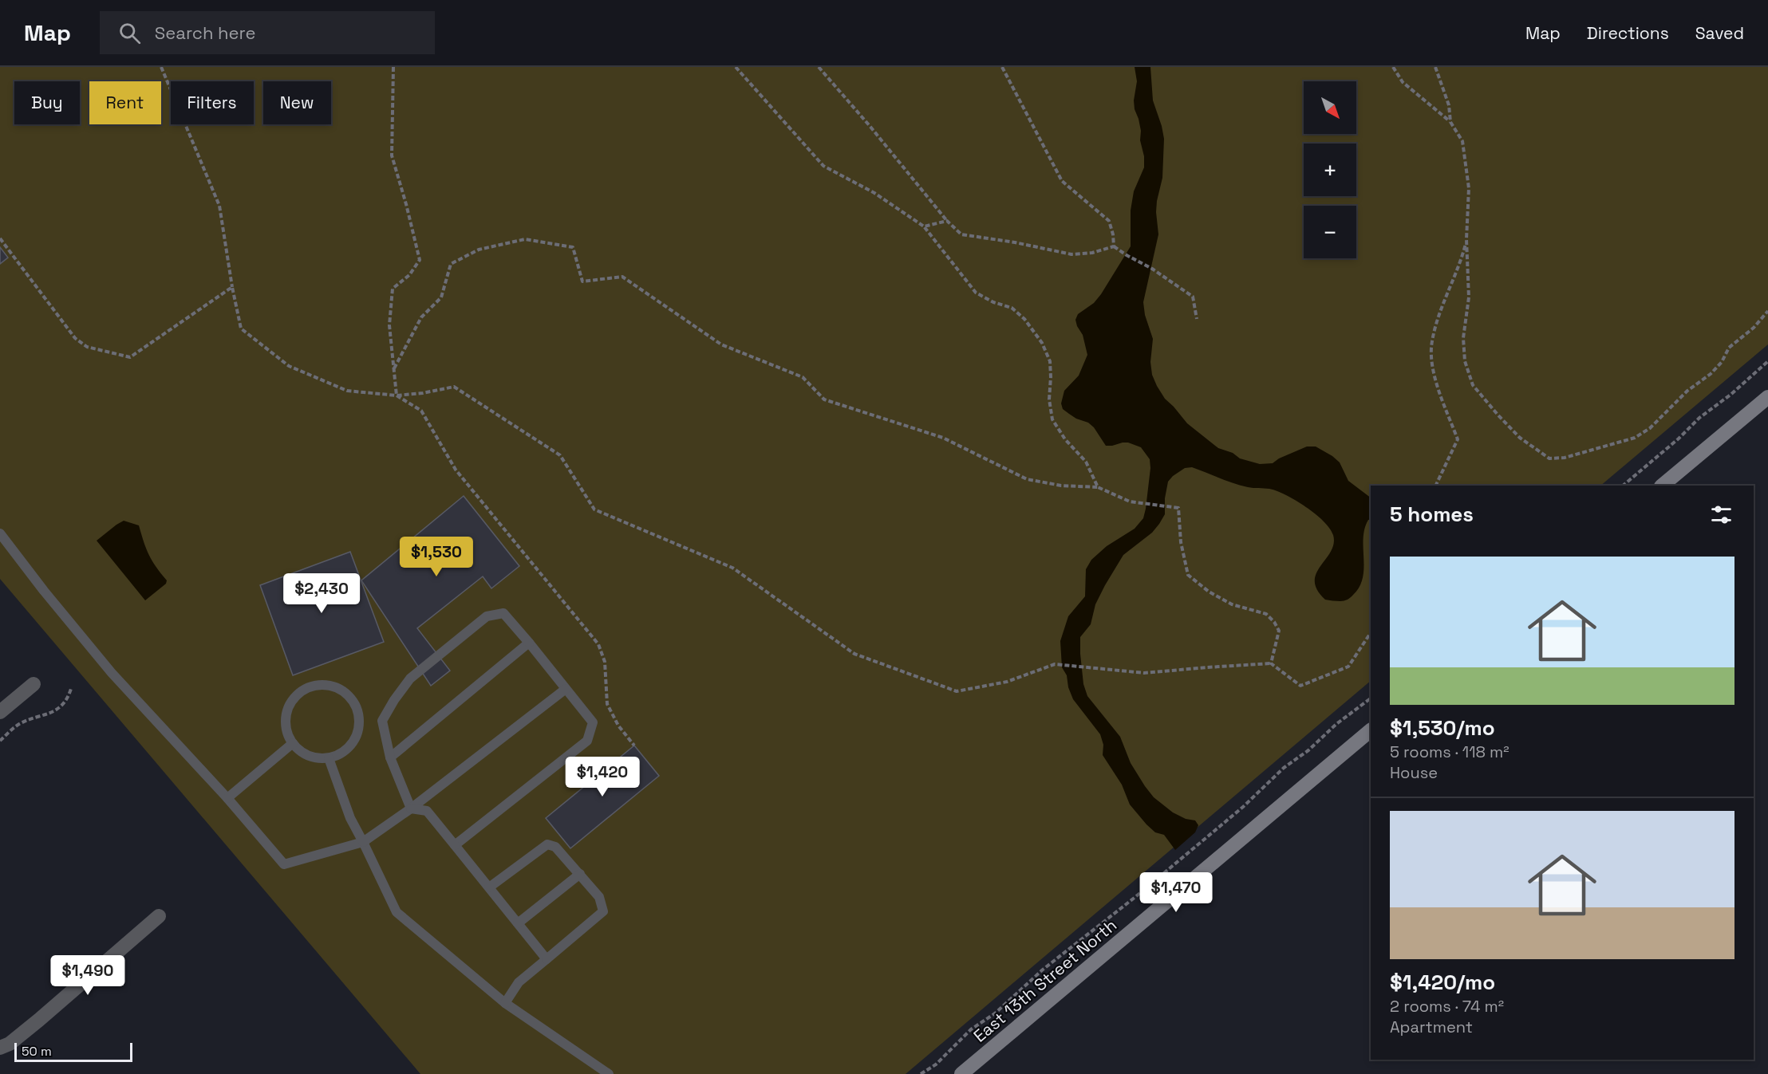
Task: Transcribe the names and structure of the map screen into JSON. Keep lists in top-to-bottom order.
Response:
{
  "streets": {
    "main road": ["East 13th Street North"]
  },
  "scale_bar": "50 m",
  "north": "bottom right",
  "page": {
    "header": "Map",
    "search": "Search here",
    "nav": ["Map", "Directions", "Saved"],
    "map_buttons": ["+", "−"],
    "chip": [
      "Buy",
      "Rent",
      "Filters",
      "New"
    ],
    "heading": "5 homes",
    "price": [
      "$1,530",
      "$2,430",
      "$1,420",
      "$1,470",
      "$1,490"
    ],
    "list": [
      {
        "name": "$1,530/mo",
        "note": "5 rooms · 118 m² · House"
      },
      {
        "name": "$1,420/mo",
        "note": "2 rooms · 74 m² · Apartment"
      }
    ],
    "scale": "50 m"
  }
}
